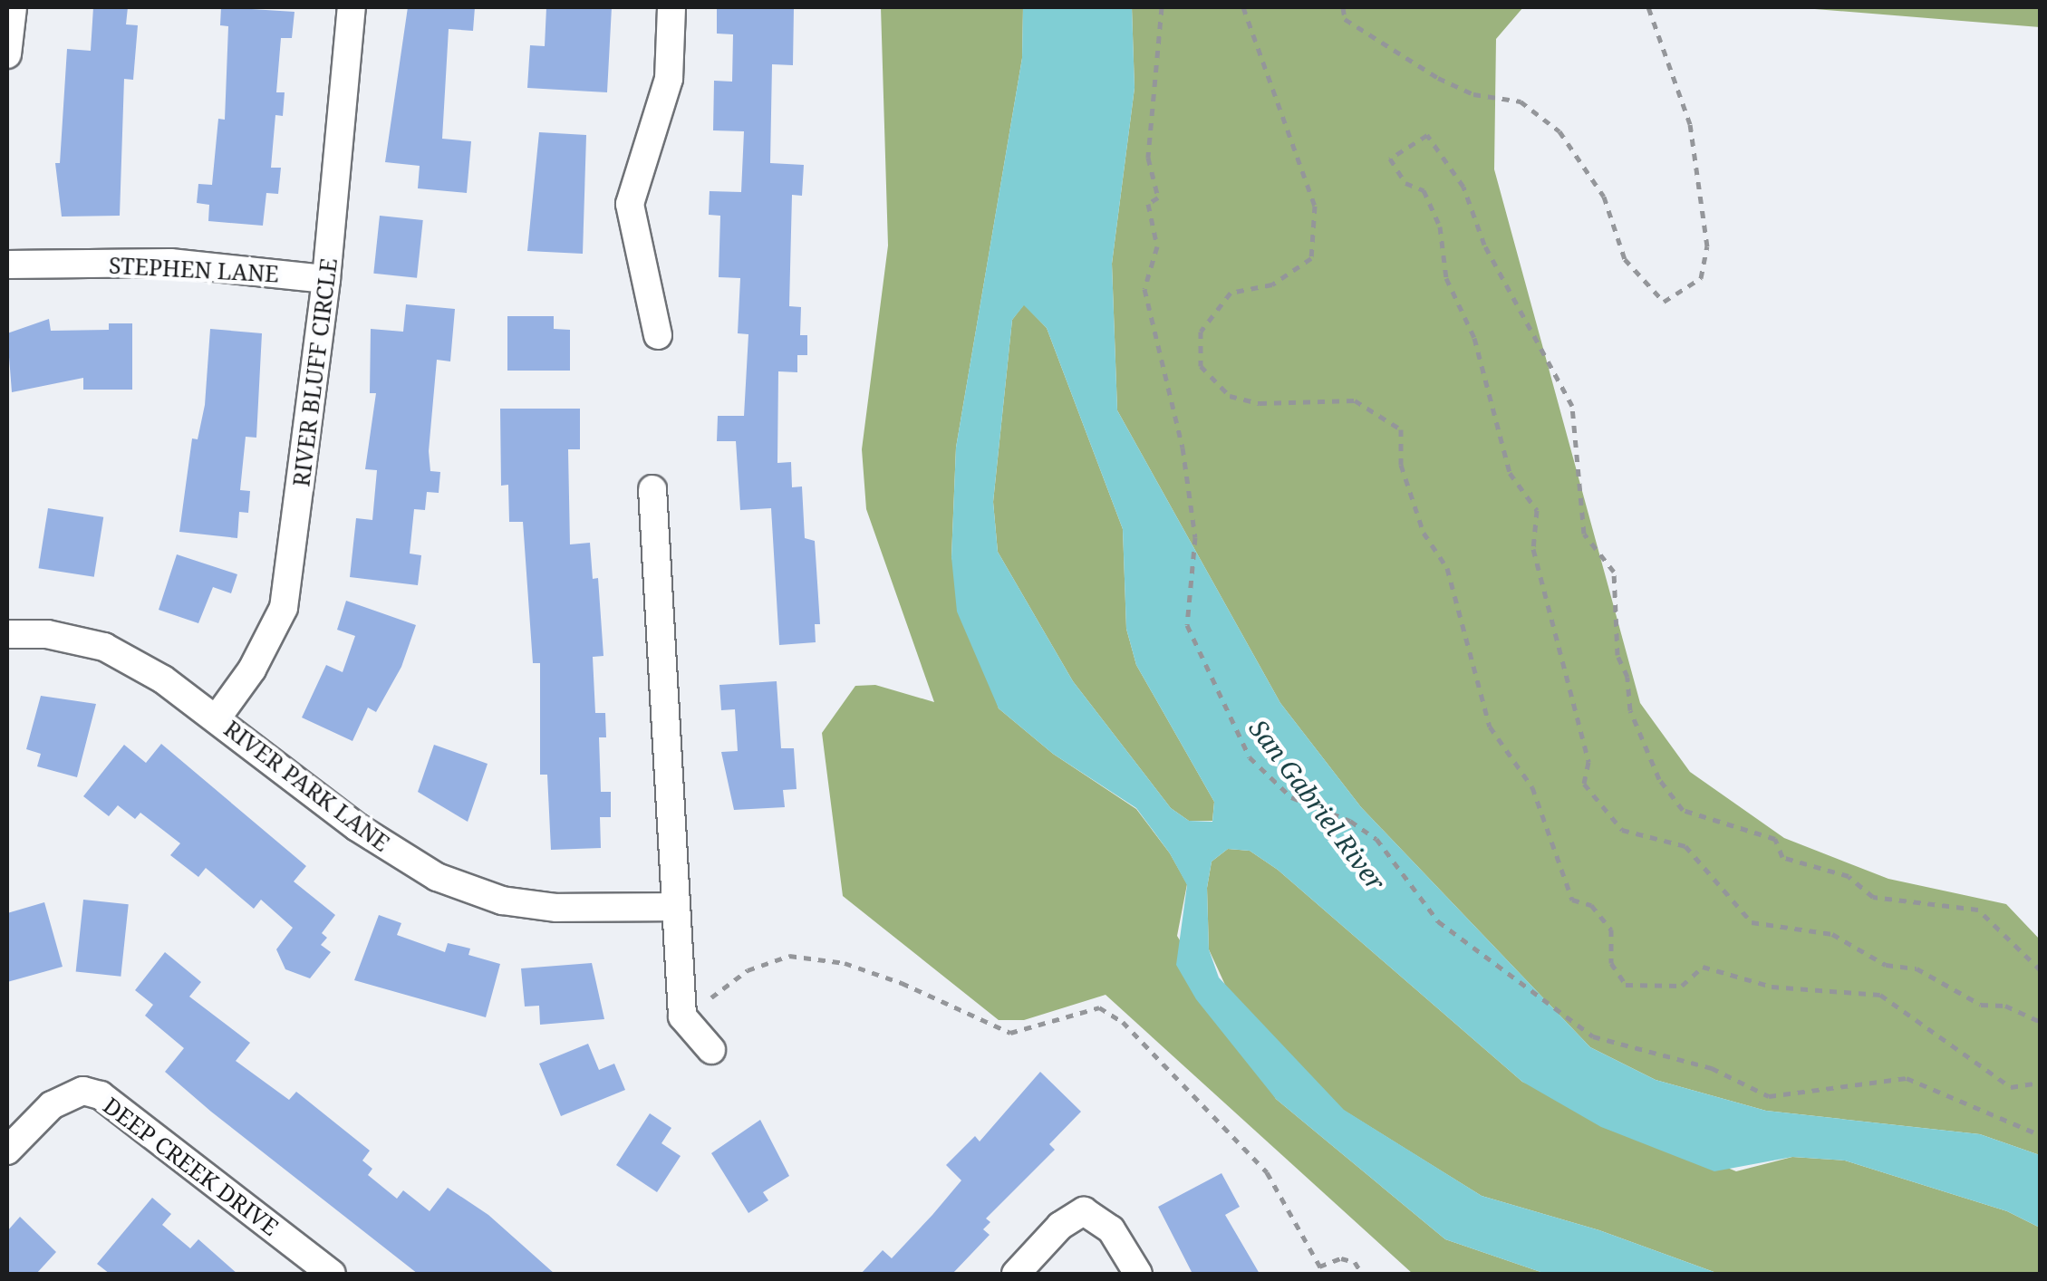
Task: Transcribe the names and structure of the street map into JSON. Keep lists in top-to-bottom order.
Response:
{
  "streets": {
    "street": [
      "STEPHEN LANE",
      "RIVER BLUFF CIRCLE",
      "RIVER PARK LANE",
      "DEEP CREEK DRIVE"
    ]
  },
  "crossings": [
    ["STEPHEN LANE", "RIVER BLUFF CIRCLE"],
    ["RIVER BLUFF CIRCLE", "RIVER PARK LANE"]
  ],
  "water": ["San Gabriel River"]
}
